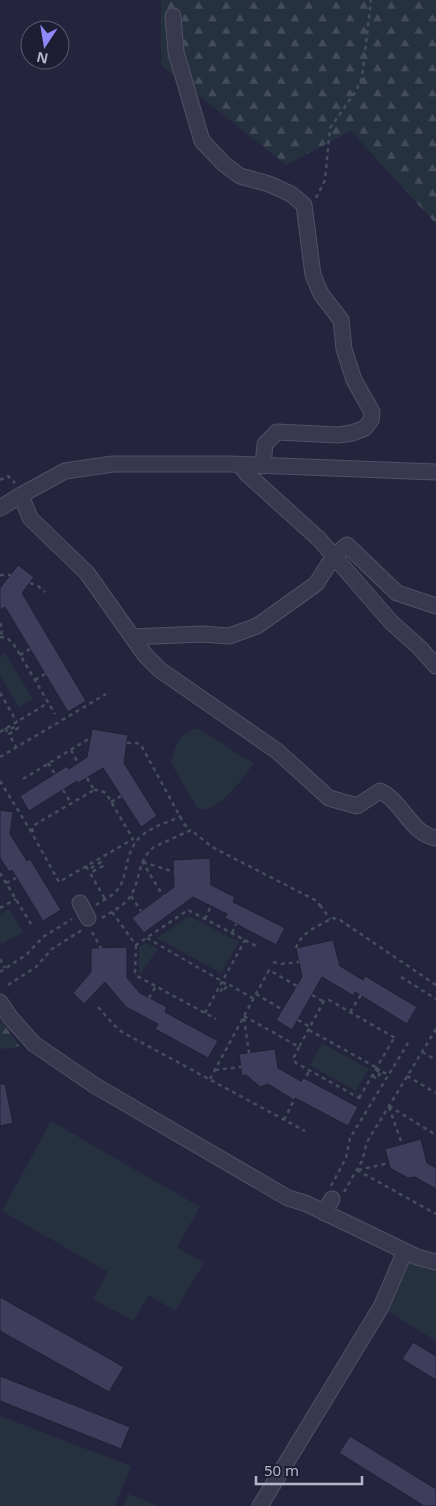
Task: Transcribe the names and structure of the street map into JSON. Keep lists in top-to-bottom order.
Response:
{
  "scale_bar": "50 m",
  "north": "bottom"
}
